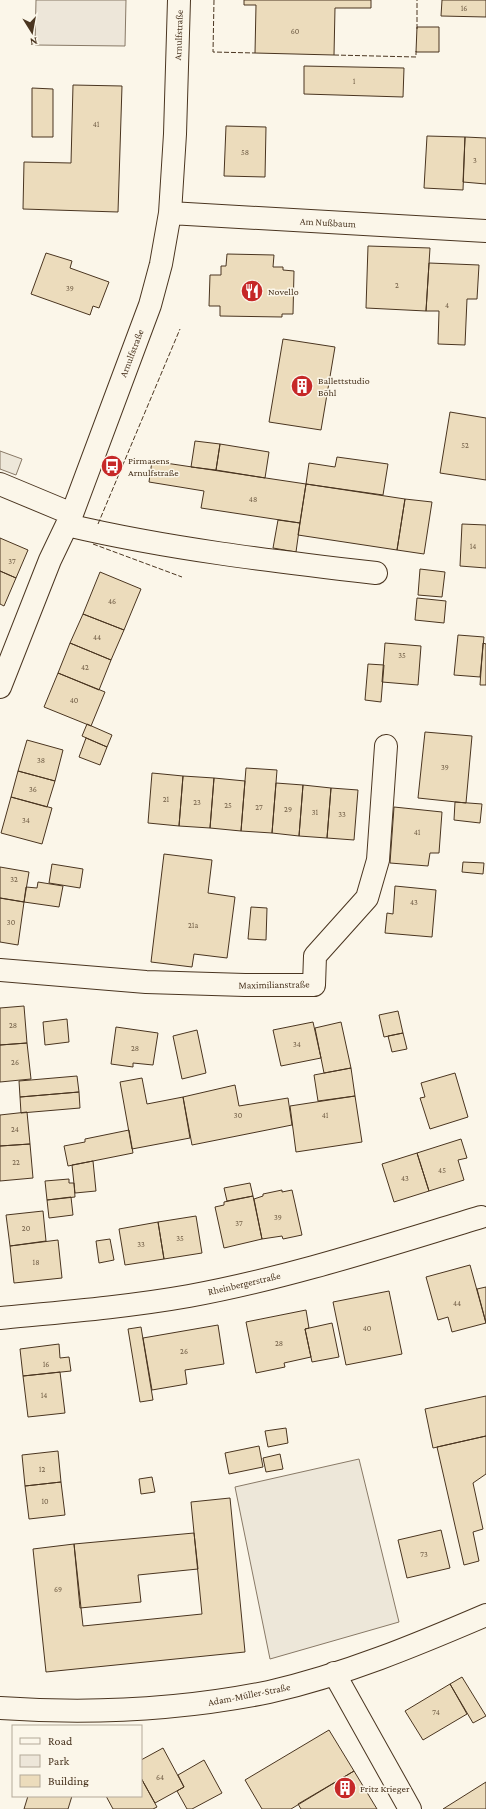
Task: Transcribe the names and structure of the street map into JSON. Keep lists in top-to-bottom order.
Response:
{
  "streets": {
    "street": [
      "Arnulfstraße",
      "Am Nußbaum",
      "Maximilianstraße",
      "Rheinbergerstraße",
      "Adam-Müller-Straße"
    ]
  },
  "crossings": [
    ["Arnulfstraße", "Am Nußbaum"]
  ],
  "places": {
    "restaurant": ["Novello"],
    "building": ["Ballettstudio Böhl", "Fritz Krieger"],
    "bus stop": ["Pirmasens Arnulfstraße"]
  },
  "house_numbers": [
    "16",
    "60",
    "1",
    "41",
    "58",
    "3",
    "2",
    "39",
    "4",
    "52",
    "48",
    "14",
    "37",
    "46",
    "44",
    "35",
    "42",
    "40",
    "38",
    "39",
    "36",
    "21",
    "23",
    "25",
    "27",
    "29",
    "31",
    "33",
    "34",
    "41",
    "32",
    "43",
    "30",
    "21a",
    "28",
    "34",
    "28",
    "26",
    "30",
    "41",
    "24",
    "22",
    "45",
    "43",
    "39",
    "37",
    "20",
    "35",
    "33",
    "18",
    "44",
    "40",
    "28",
    "26",
    "16",
    "14",
    "12",
    "10",
    "73",
    "69",
    "74",
    "64"
  ],
  "legend": ["Road", "Park", "Building"],
  "north": "bottom"
}
